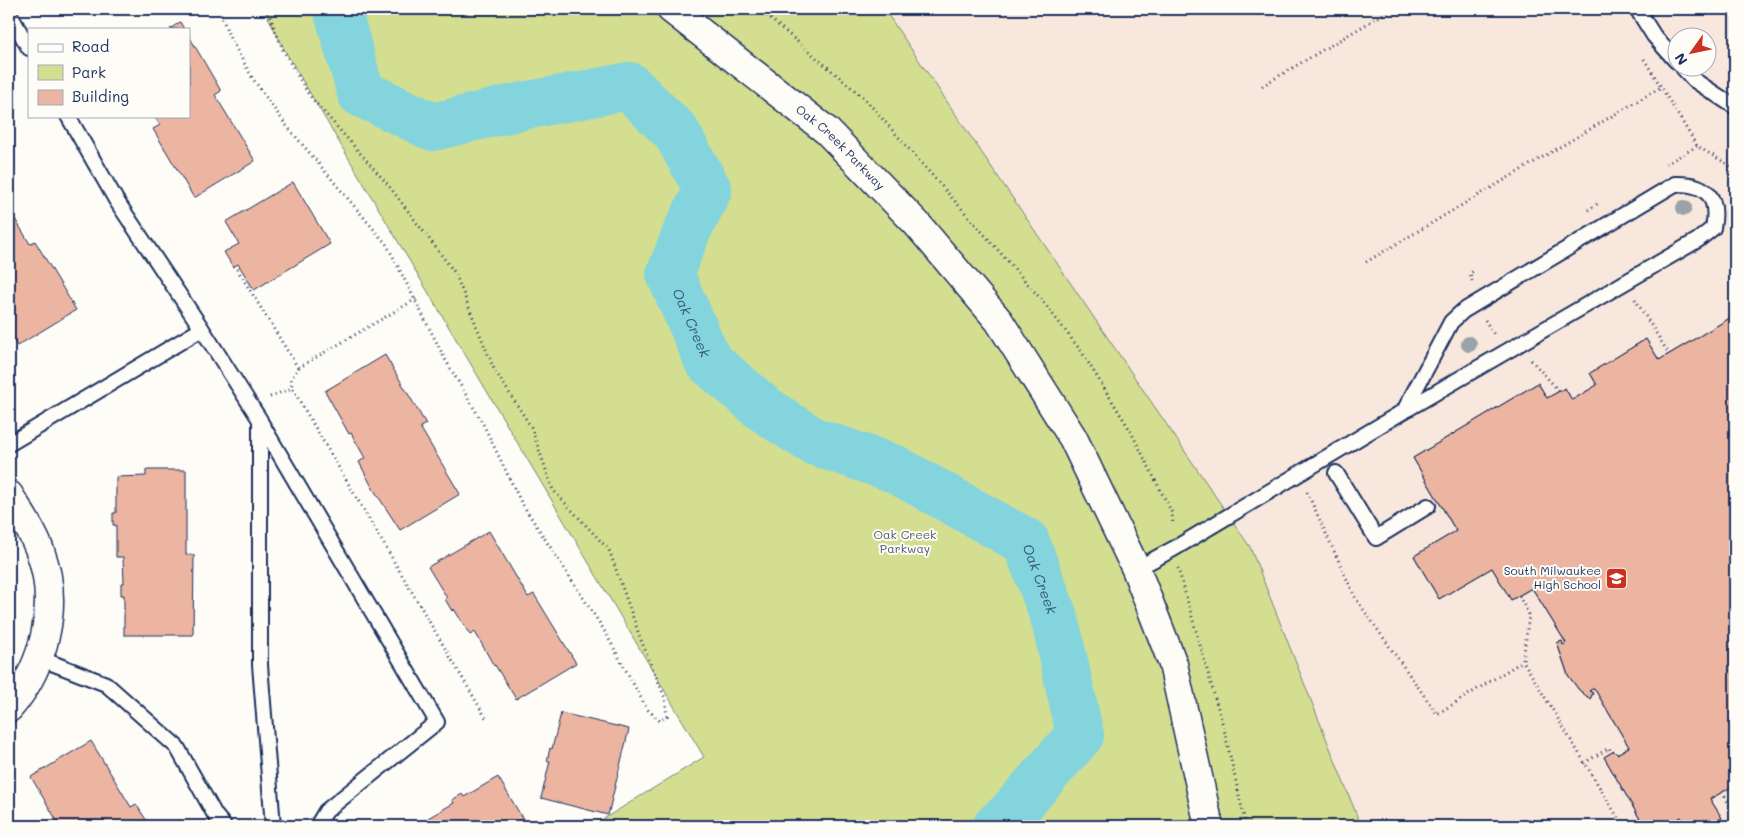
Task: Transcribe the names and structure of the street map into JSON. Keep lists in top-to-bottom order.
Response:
{
  "streets": {
    "street": ["Oak Creek Parkway"]
  },
  "water": ["Oak Creek"],
  "parks": ["Oak Creek Parkway"],
  "places": {
    "school or university": ["South Milwaukee High School"]
  },
  "legend": ["Road", "Park", "Building"],
  "north": "bottom left"
}
